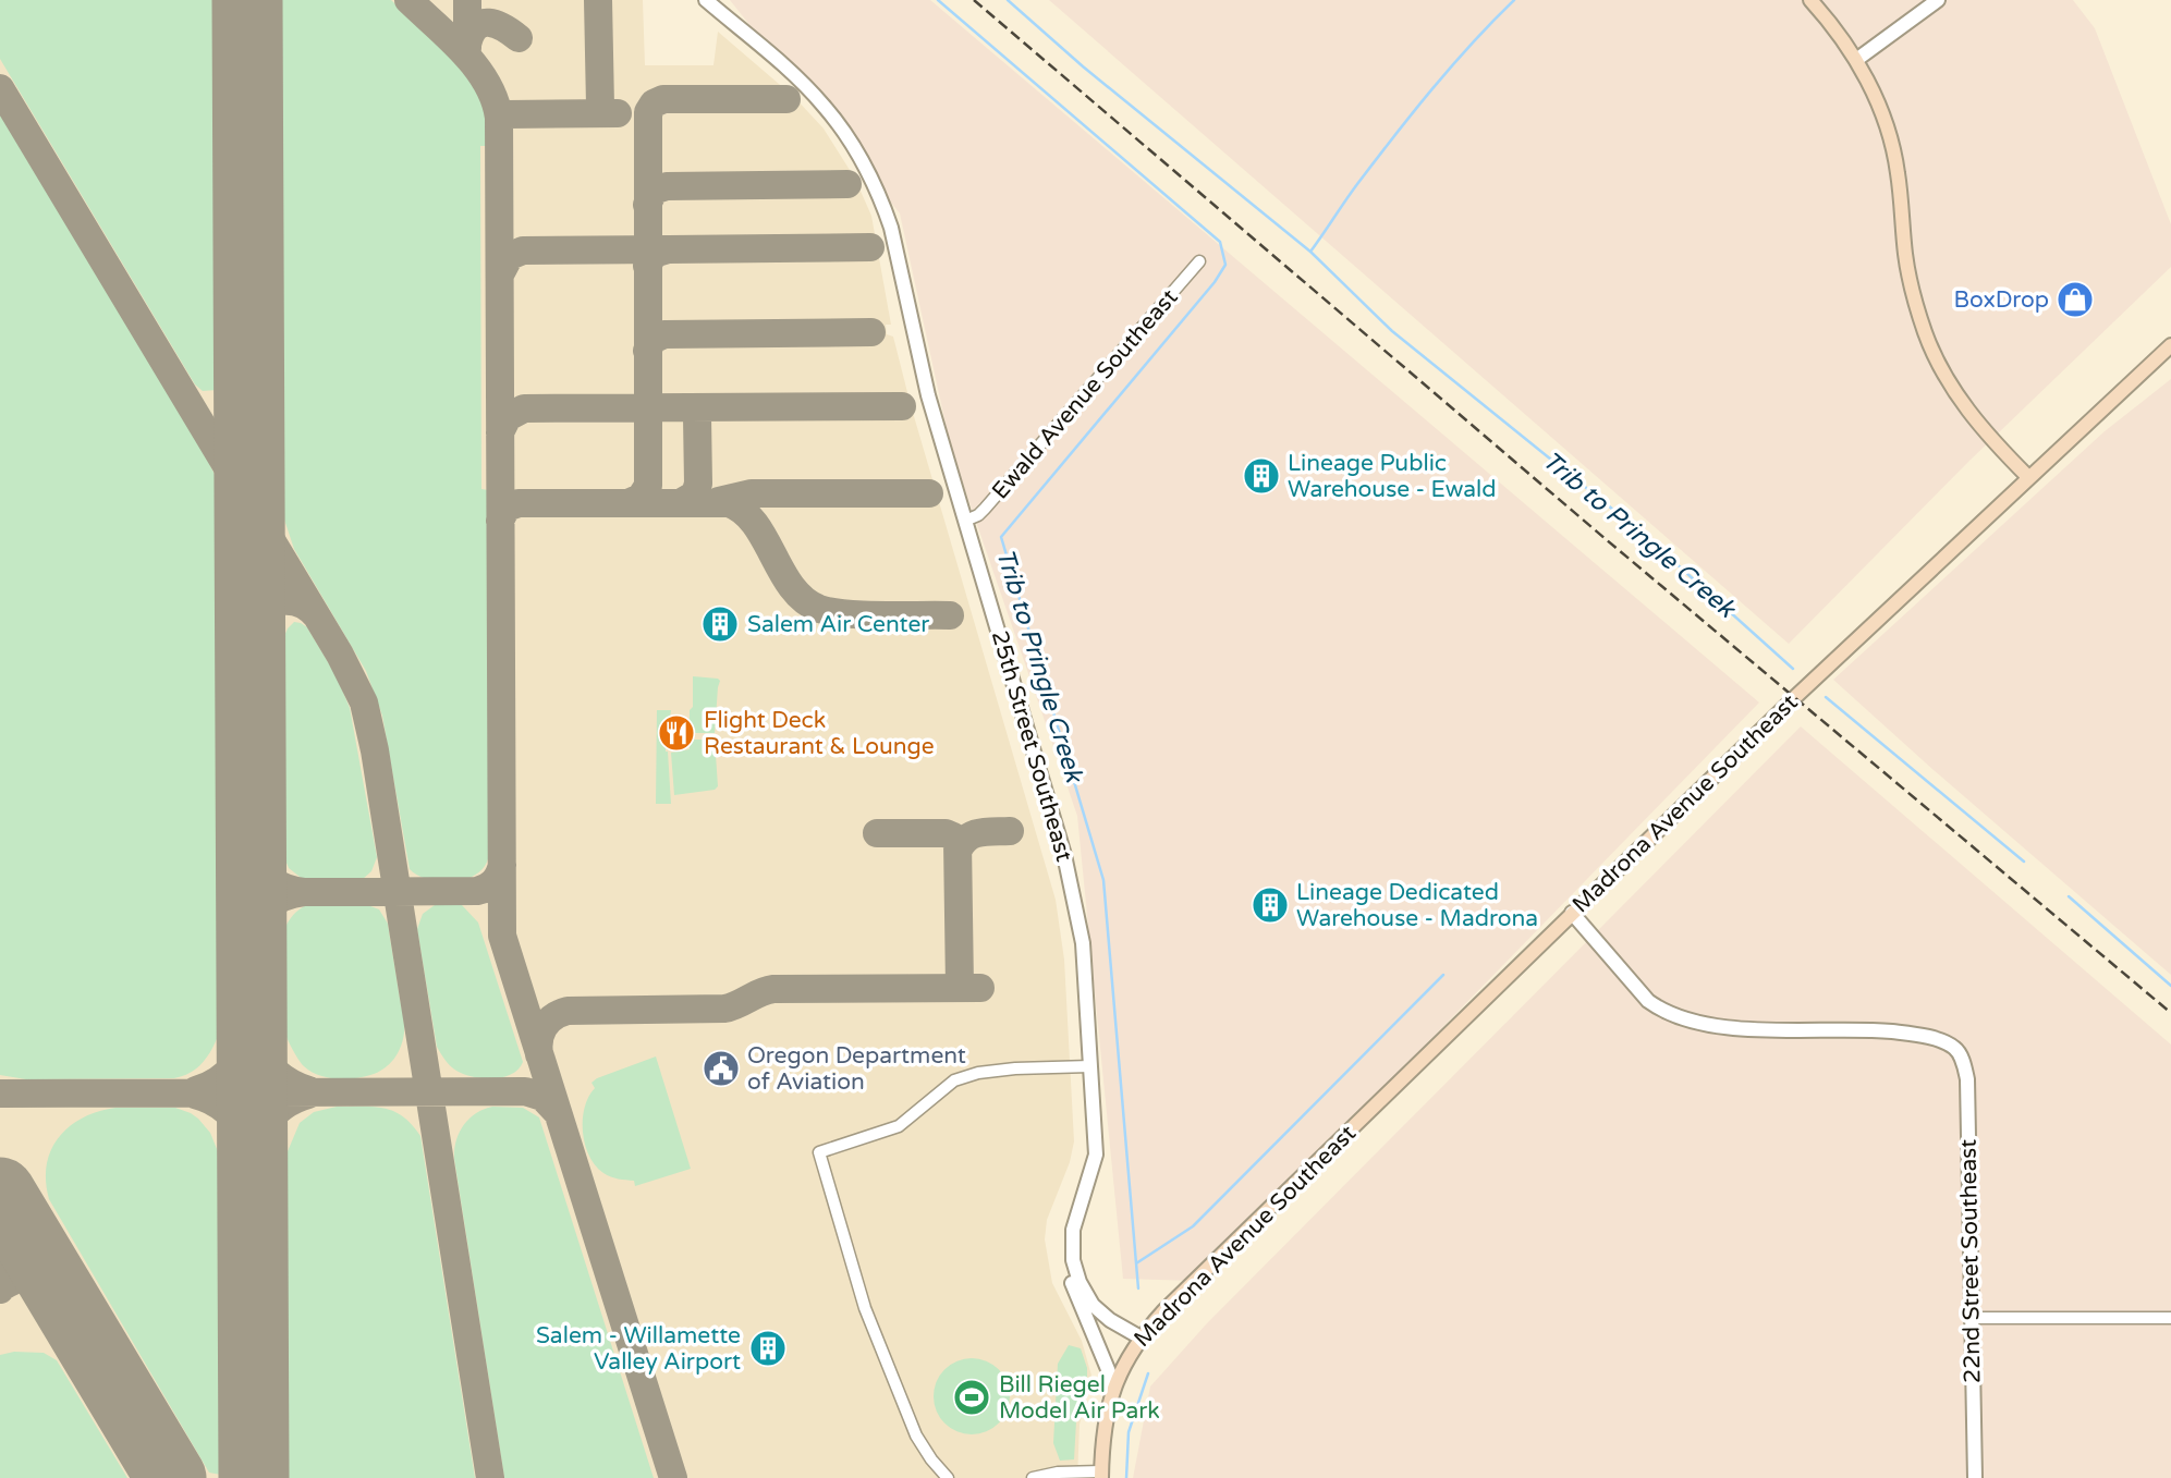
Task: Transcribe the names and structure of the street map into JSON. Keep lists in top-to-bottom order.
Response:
{
  "streets": {
    "main road": ["Madrona Avenue Southeast"],
    "street": ["Ewald Avenue Southeast", "25th Street Southeast", "22nd Street Southeast"]
  },
  "crossings": [
    ["Ewald Avenue Southeast", "25th Street Southeast"],
    ["25th Street Southeast", "Madrona Avenue Southeast"],
    ["Madrona Avenue Southeast", "22nd Street Southeast"]
  ],
  "water": ["Trib to Pringle Creek"],
  "places": {
    "shop": ["BoxDrop"],
    "building": [
      "Lineage Public Warehouse - Ewald",
      "Salem Air Center",
      "Lineage Dedicated Warehouse - Madrona",
      "Salem - Willamette Valley Airport"
    ],
    "restaurant": ["Flight Deck Restaurant & Lounge"],
    "public building": ["Oregon Department of Aviation"],
    "sports": ["Bill Riegel Model Air Park"]
  }
}
